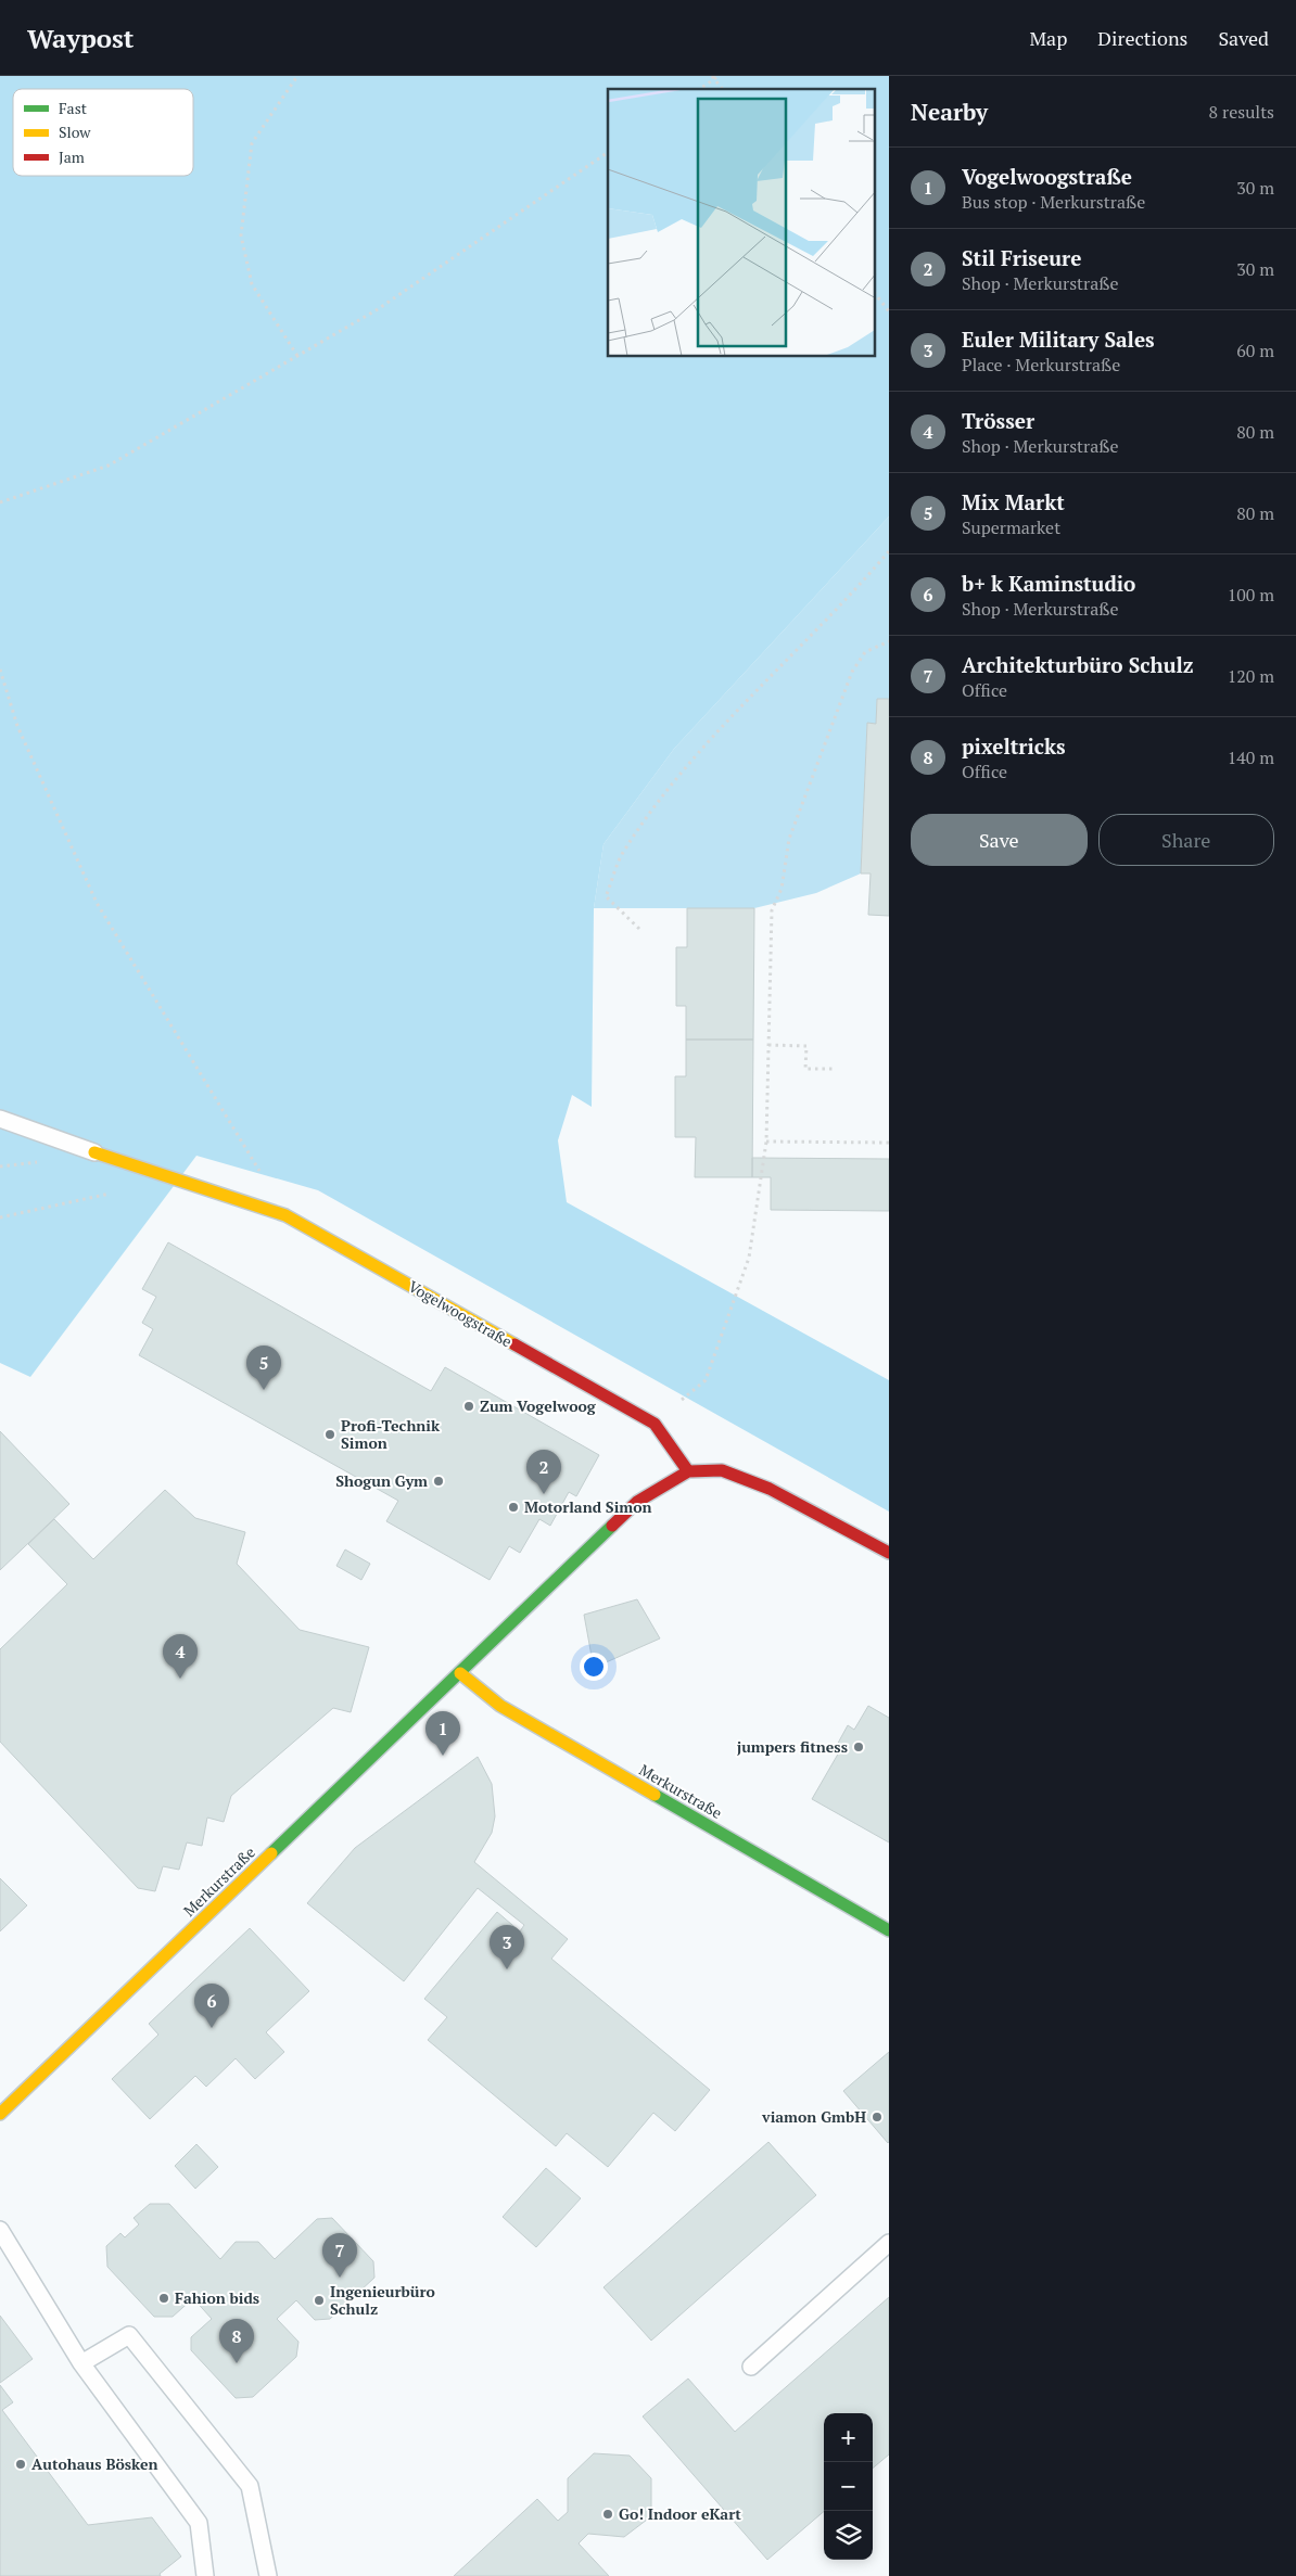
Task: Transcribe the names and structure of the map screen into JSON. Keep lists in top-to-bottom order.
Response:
{
  "streets": {
    "street": ["Vogelwoogstraße", "Merkurstraße"]
  },
  "crossings": [
    ["Vogelwoogstraße", "Merkurstraße"]
  ],
  "places": [
    "Zum Vogelwoog",
    "Profi-Technik Simon",
    "Shogun Gym",
    "Motorland Simon",
    "jumpers fitness",
    "viamon GmbH",
    "Fahion bids",
    "Ingenieurbüro Schulz",
    "Autohaus Bösken",
    "Go! Indoor eKart"
  ],
  "legend": ["Fast", "Slow", "Jam"],
  "page": {
    "header": "Waypost",
    "nav": ["Map", "Directions", "Saved"],
    "heading": ["Nearby", "8 results"],
    "list": [
      {
        "mark": "1",
        "name": "Vogelwoogstraße",
        "note": "Bus stop · Merkurstraße",
        "value": "30 m"
      },
      {
        "mark": "2",
        "name": "Stil Friseure",
        "note": "Shop · Merkurstraße",
        "value": "30 m"
      },
      {
        "mark": "3",
        "name": "Euler Military Sales",
        "note": "Place · Merkurstraße",
        "value": "60 m"
      },
      {
        "mark": "4",
        "name": "Trösser",
        "note": "Shop · Merkurstraße",
        "value": "80 m"
      },
      {
        "mark": "5",
        "name": "Mix Markt",
        "note": "Supermarket",
        "value": "80 m"
      },
      {
        "mark": "6",
        "name": "b+ k Kaminstudio",
        "note": "Shop · Merkurstraße",
        "value": "100 m"
      },
      {
        "mark": "7",
        "name": "Architekturbüro Schulz",
        "note": "Office",
        "value": "120 m"
      },
      {
        "mark": "8",
        "name": "pixeltricks",
        "note": "Office",
        "value": "140 m"
      }
    ],
    "buttons": ["Save", "Share"],
    "pins": [
      "5",
      "2",
      "4",
      "1",
      "3",
      "6",
      "7",
      "8"
    ],
    "map_buttons": ["+", "−"]
  }
}
